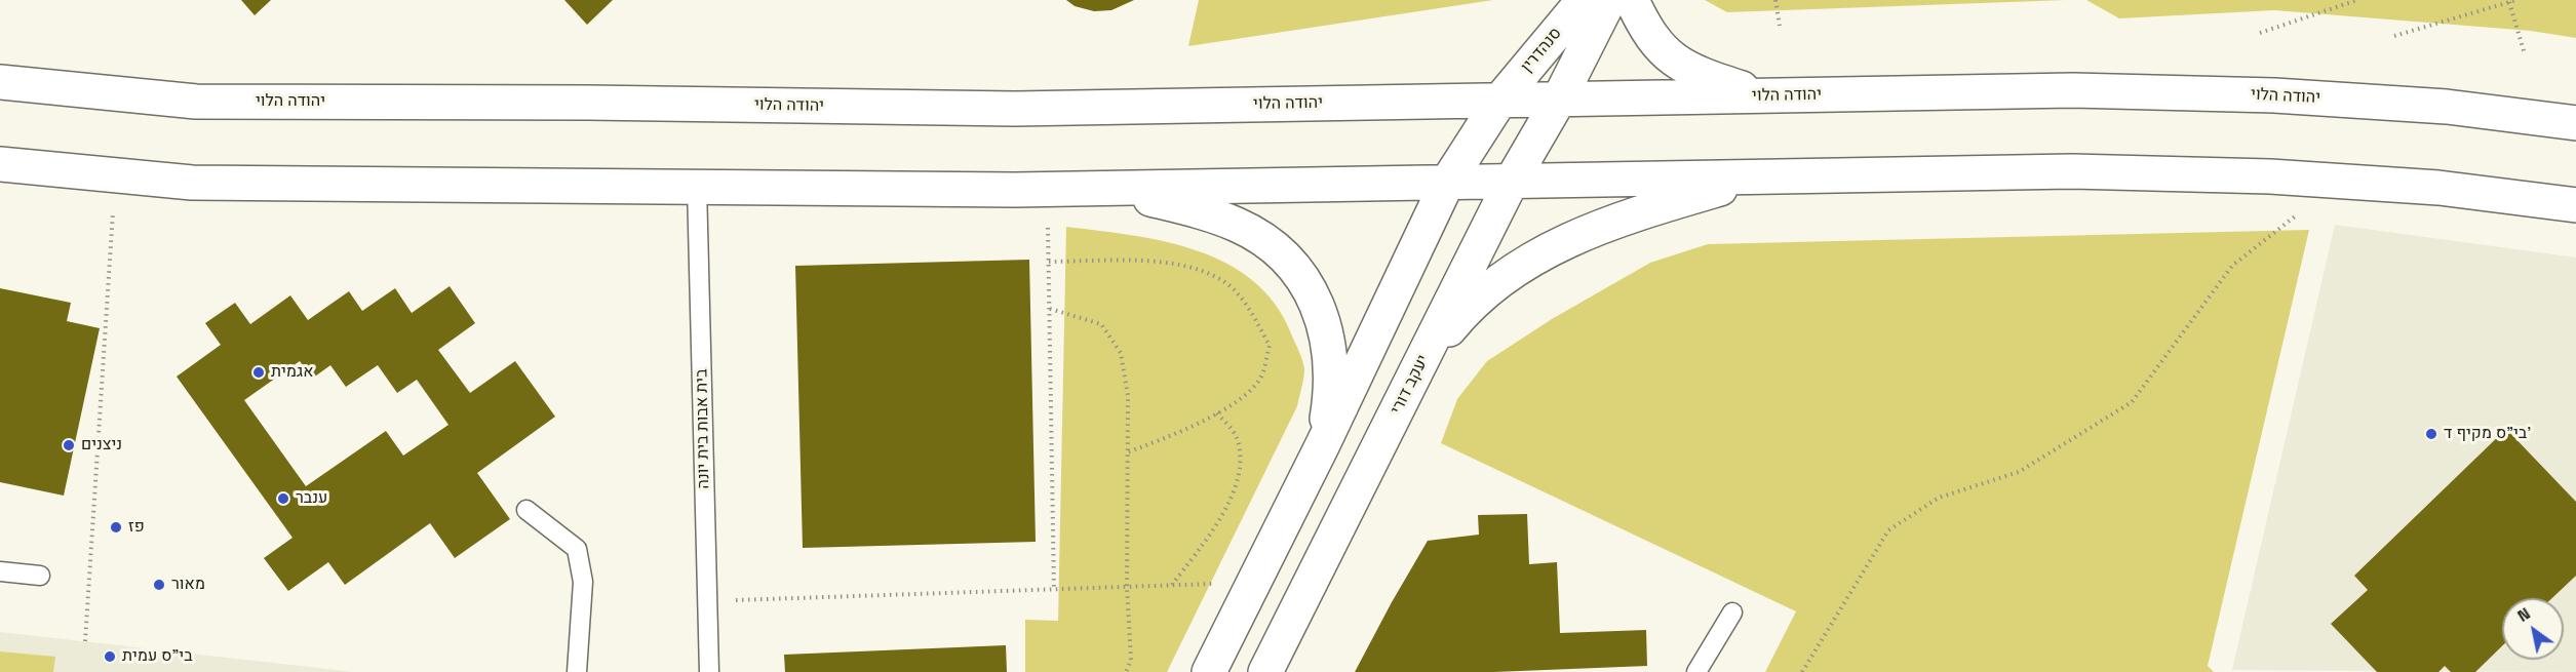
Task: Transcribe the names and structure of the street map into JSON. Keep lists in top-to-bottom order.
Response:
{
  "streets": {
    "main road": ["סנהדרין", "יהודה הלוי", "יעקב דורי"],
    "lane": ["בית אבות בית יונה"]
  },
  "crossings": [
    ["סנהדרין", "יהודה הלוי"],
    ["סנהדרין", "יעקב דורי"],
    ["יהודה הלוי", "יעקב דורי"]
  ],
  "places": [
    "אגמית",
    "בי\"ס מקיף ד'",
    "ניצנים",
    "ענבר",
    "פז",
    "מאור",
    "בי\"ס עמית"
  ],
  "north": "top left"
}
